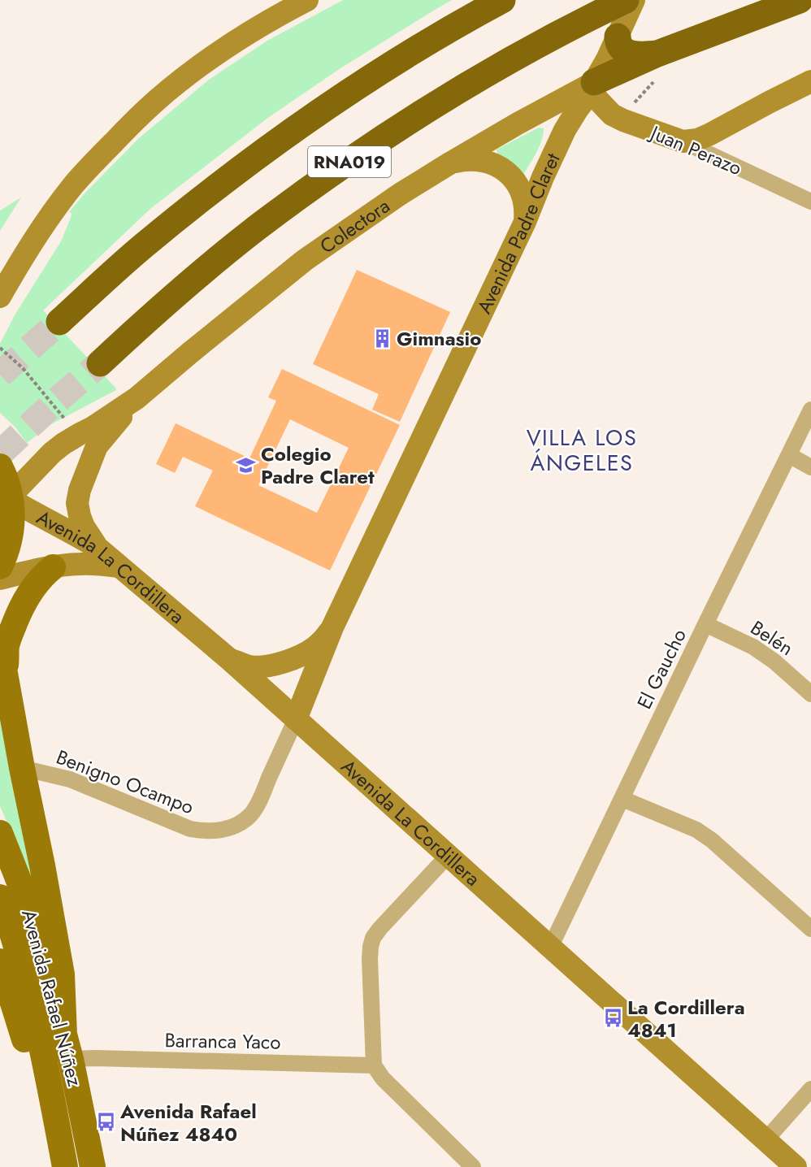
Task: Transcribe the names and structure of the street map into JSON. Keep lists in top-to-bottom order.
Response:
{
  "streets": {
    "highway": ["RNA019"],
    "main road": [
      "Juan Perazo",
      "Colectora",
      "Avenida Padre Claret",
      "Avenida La Cordillera",
      "Avenida Rafael Núñez"
    ],
    "street": [
      "Belén",
      "El Gaucho",
      "Benigno Ocampo",
      "Barranca Yaco"
    ]
  },
  "crossings": [
    ["Juan Perazo", "Colectora"],
    ["Juan Perazo", "Avenida Padre Claret"],
    ["Colectora", "Avenida Padre Claret"],
    ["Avenida Padre Claret", "Avenida La Cordillera"],
    ["Avenida Padre Claret", "Benigno Ocampo"],
    ["Avenida La Cordillera", "El Gaucho"],
    ["Avenida La Cordillera", "Benigno Ocampo"],
    ["Belén", "El Gaucho"],
    ["Avenida Rafael Núñez", "Barranca Yaco"]
  ],
  "districts": ["VILLA LOS ÁNGELES"],
  "places": {
    "building": ["Gimnasio"],
    "school or university": ["Colegio Padre Claret"],
    "bus stop": ["La Cordillera 4841", "Avenida Rafael Núñez 4840"]
  }
}
